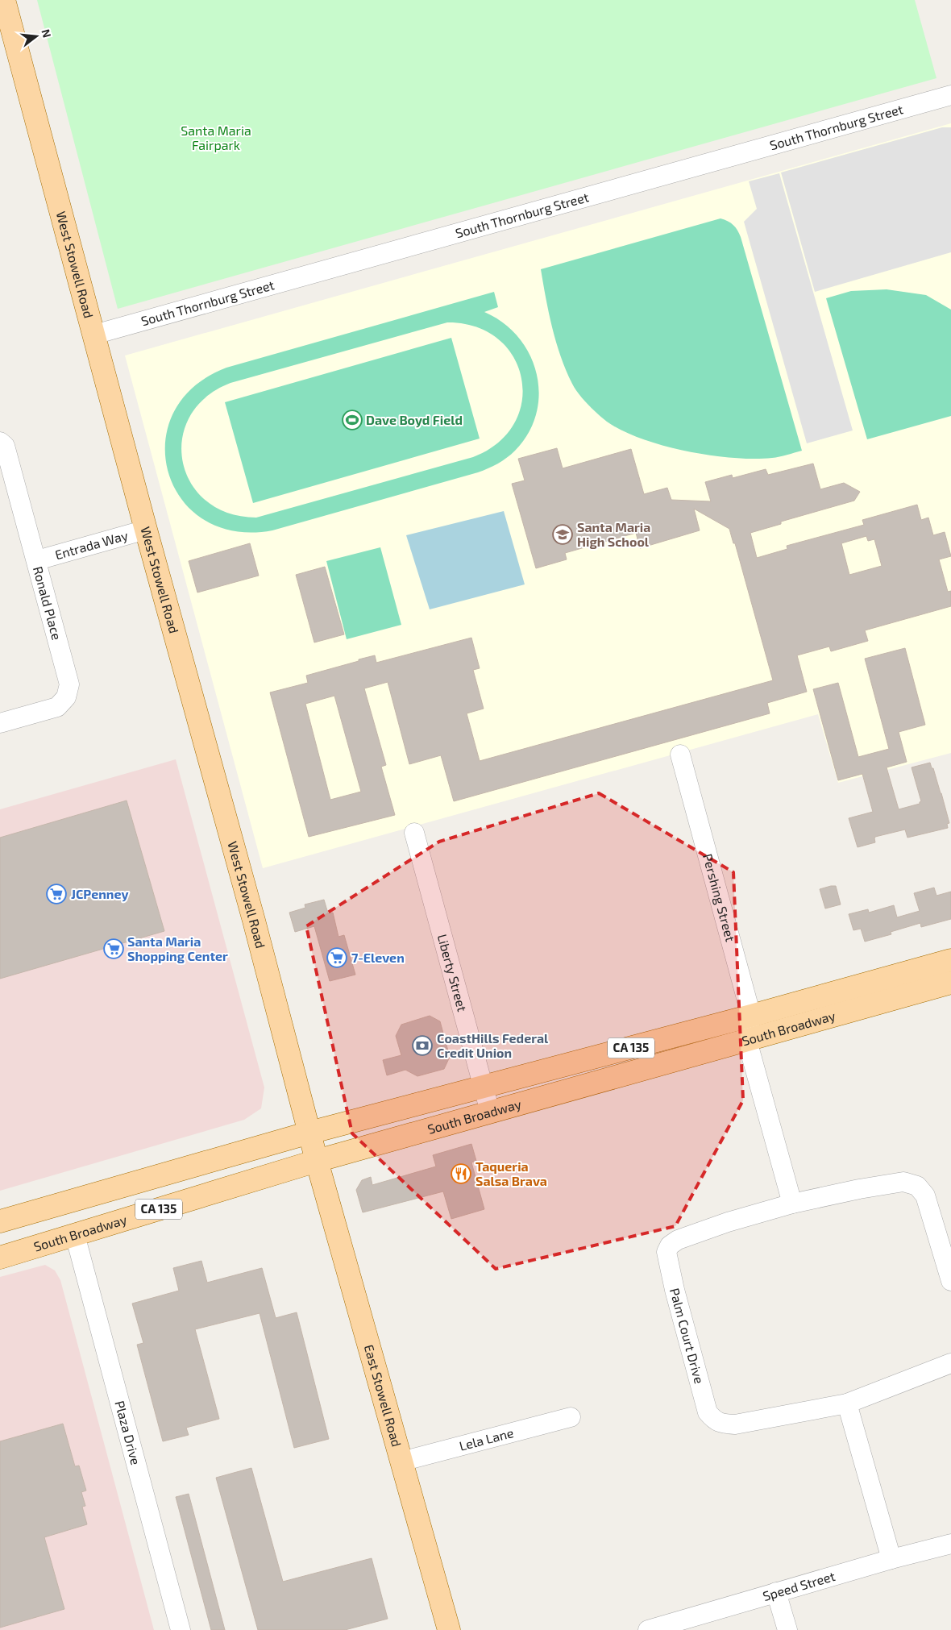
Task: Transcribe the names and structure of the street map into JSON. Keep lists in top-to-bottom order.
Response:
{
  "streets": {
    "main road": [
      "West Stowell Road",
      "South Broadway",
      "CA 135",
      "East Stowell Road"
    ],
    "street": [
      "South Thornburg Street",
      "Entrada Way",
      "Ronald Place",
      "Pershing Street",
      "Liberty Street",
      "Palm Court Drive",
      "Plaza Drive",
      "Lela Lane",
      "Speed Street"
    ]
  },
  "crossings": [
    ["South Thornburg Street", "West Stowell Road"],
    ["West Stowell Road", "Entrada Way"],
    ["West Stowell Road", "South Broadway"],
    ["West Stowell Road", "East Stowell Road"],
    ["Entrada Way", "Ronald Place"],
    ["Pershing Street", "South Broadway"],
    ["Liberty Street", "South Broadway"],
    ["South Broadway", "East Stowell Road"],
    ["South Broadway", "Plaza Drive"],
    ["East Stowell Road", "Lela Lane"]
  ],
  "parks": ["Santa Maria Fairpark"],
  "places": {
    "sports": ["Dave Boyd Field"],
    "school or university": ["Santa Maria High School"],
    "supermarket": ["JCPenney", "Santa Maria Shopping Center", "7-Eleven"],
    "bank": ["CoastHills Federal Credit Union"],
    "restaurant": ["Taqueria Salsa Brava"]
  },
  "north": "right"
}
